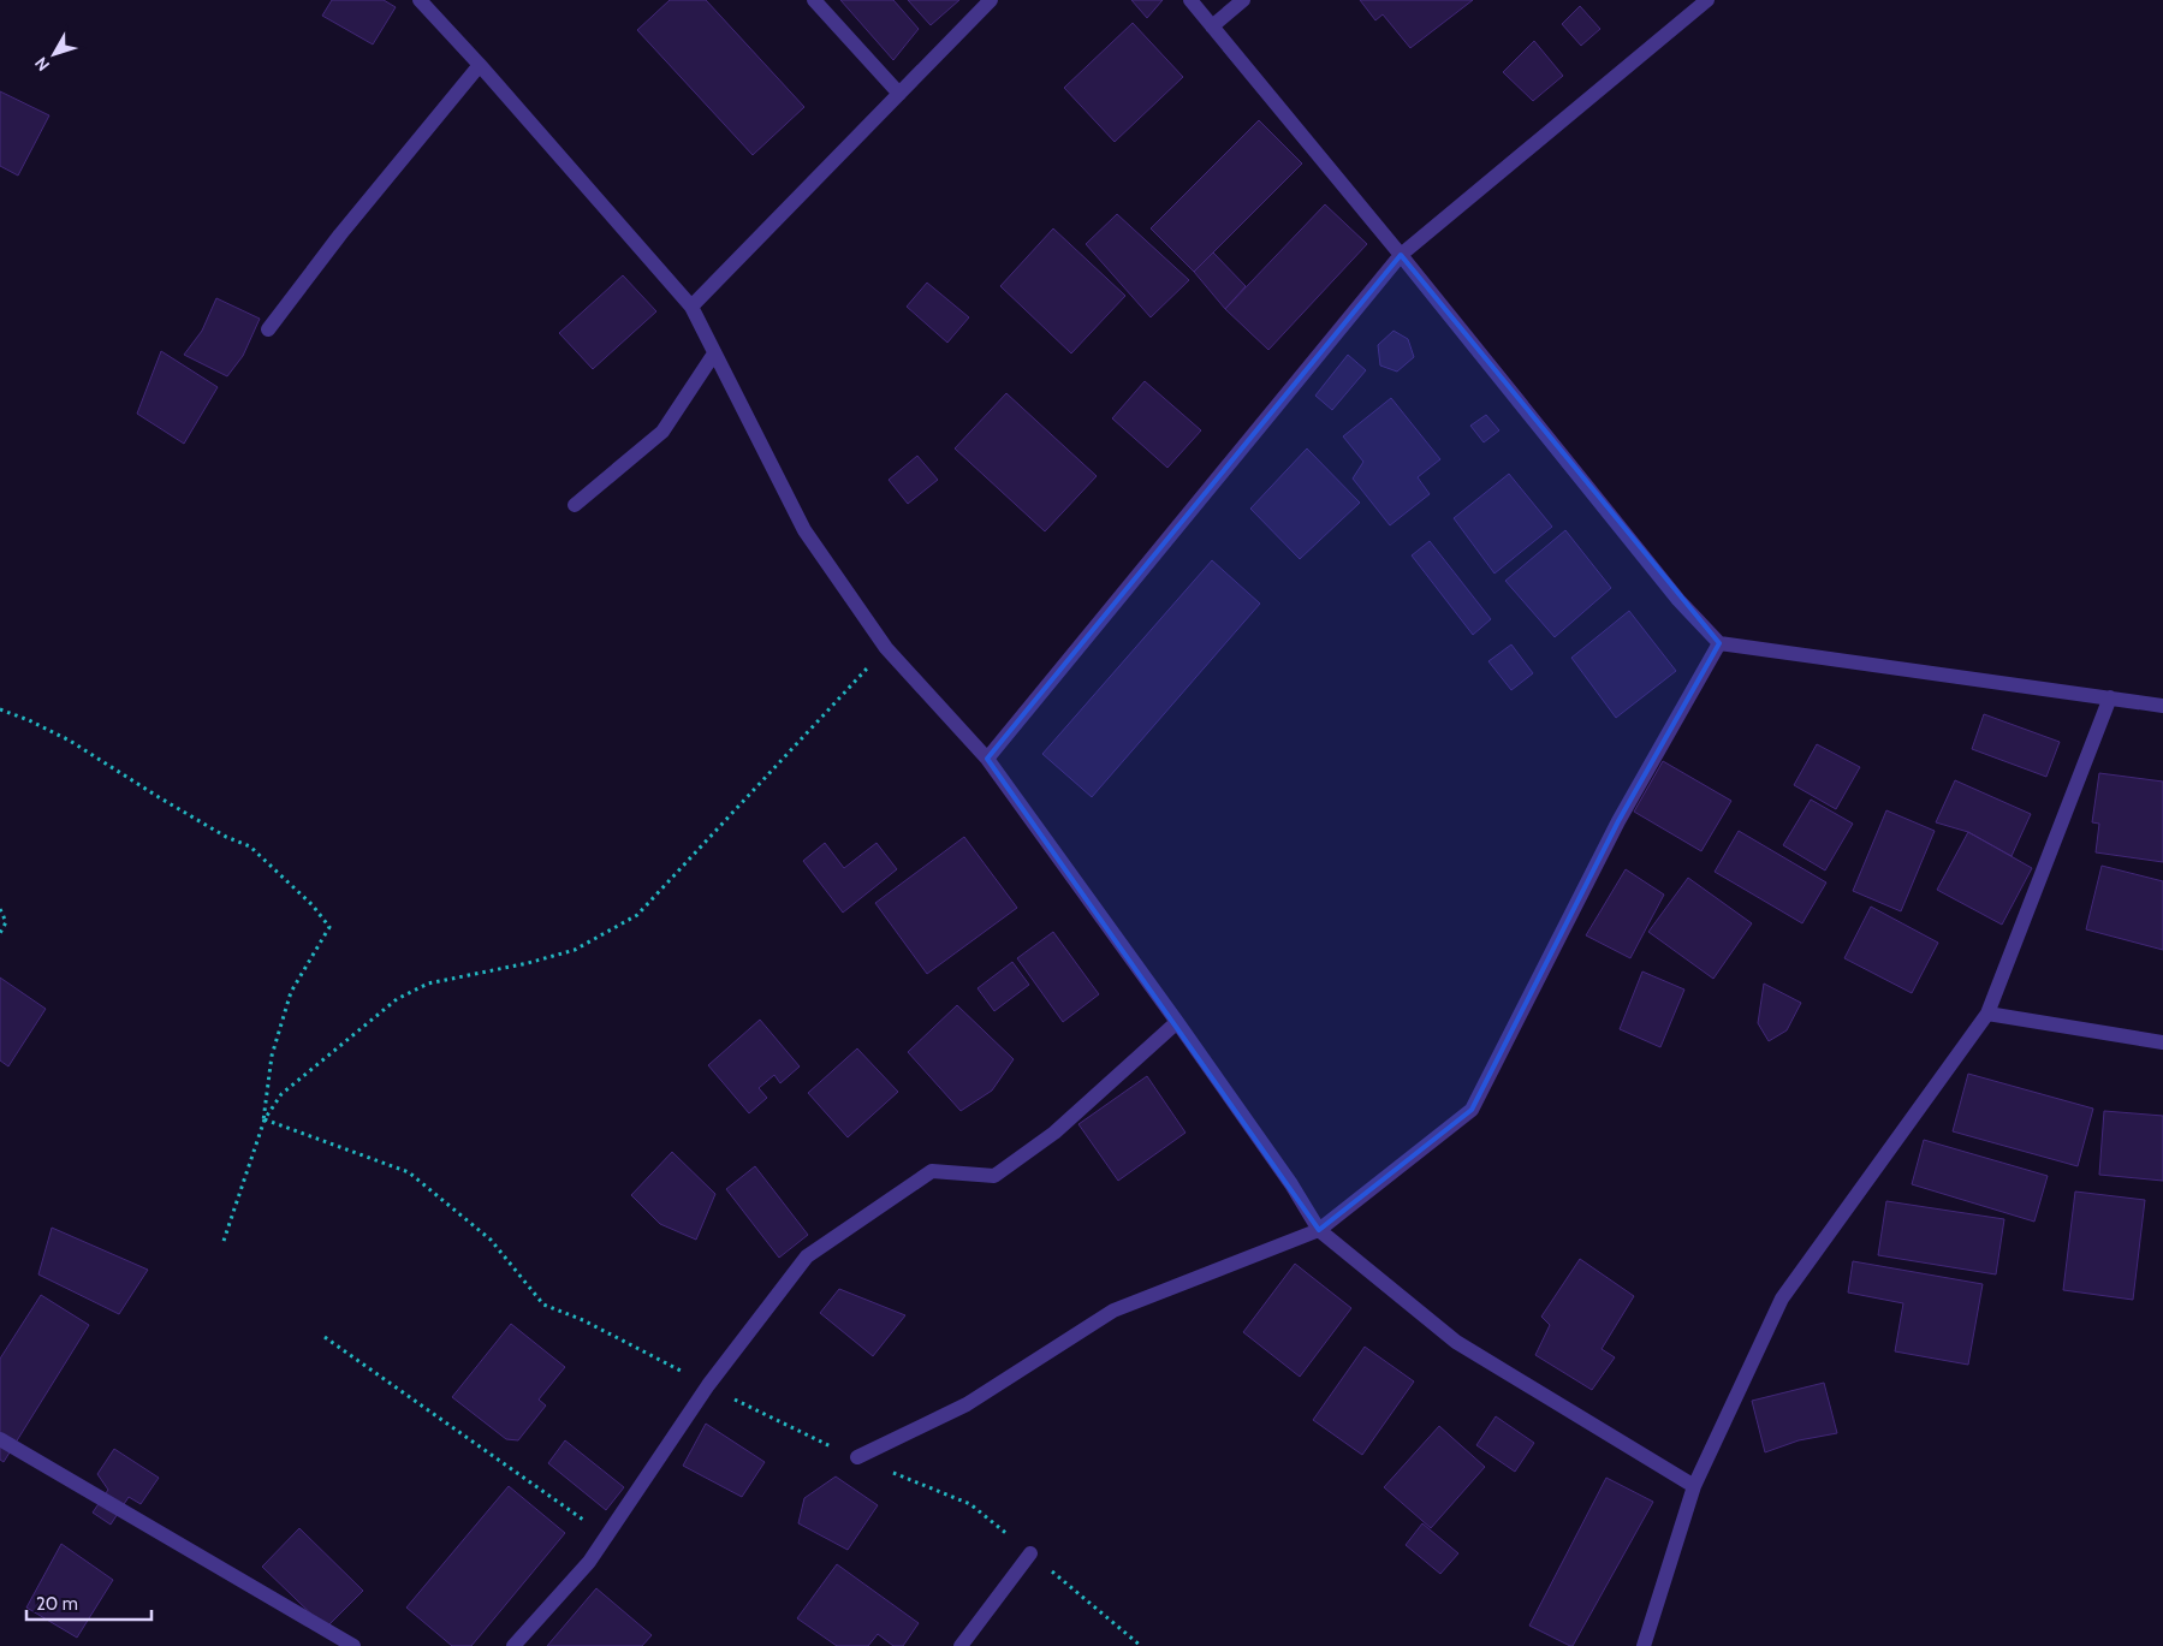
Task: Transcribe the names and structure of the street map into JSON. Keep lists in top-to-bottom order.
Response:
{
  "scale_bar": "20 m",
  "north": "bottom left"
}
